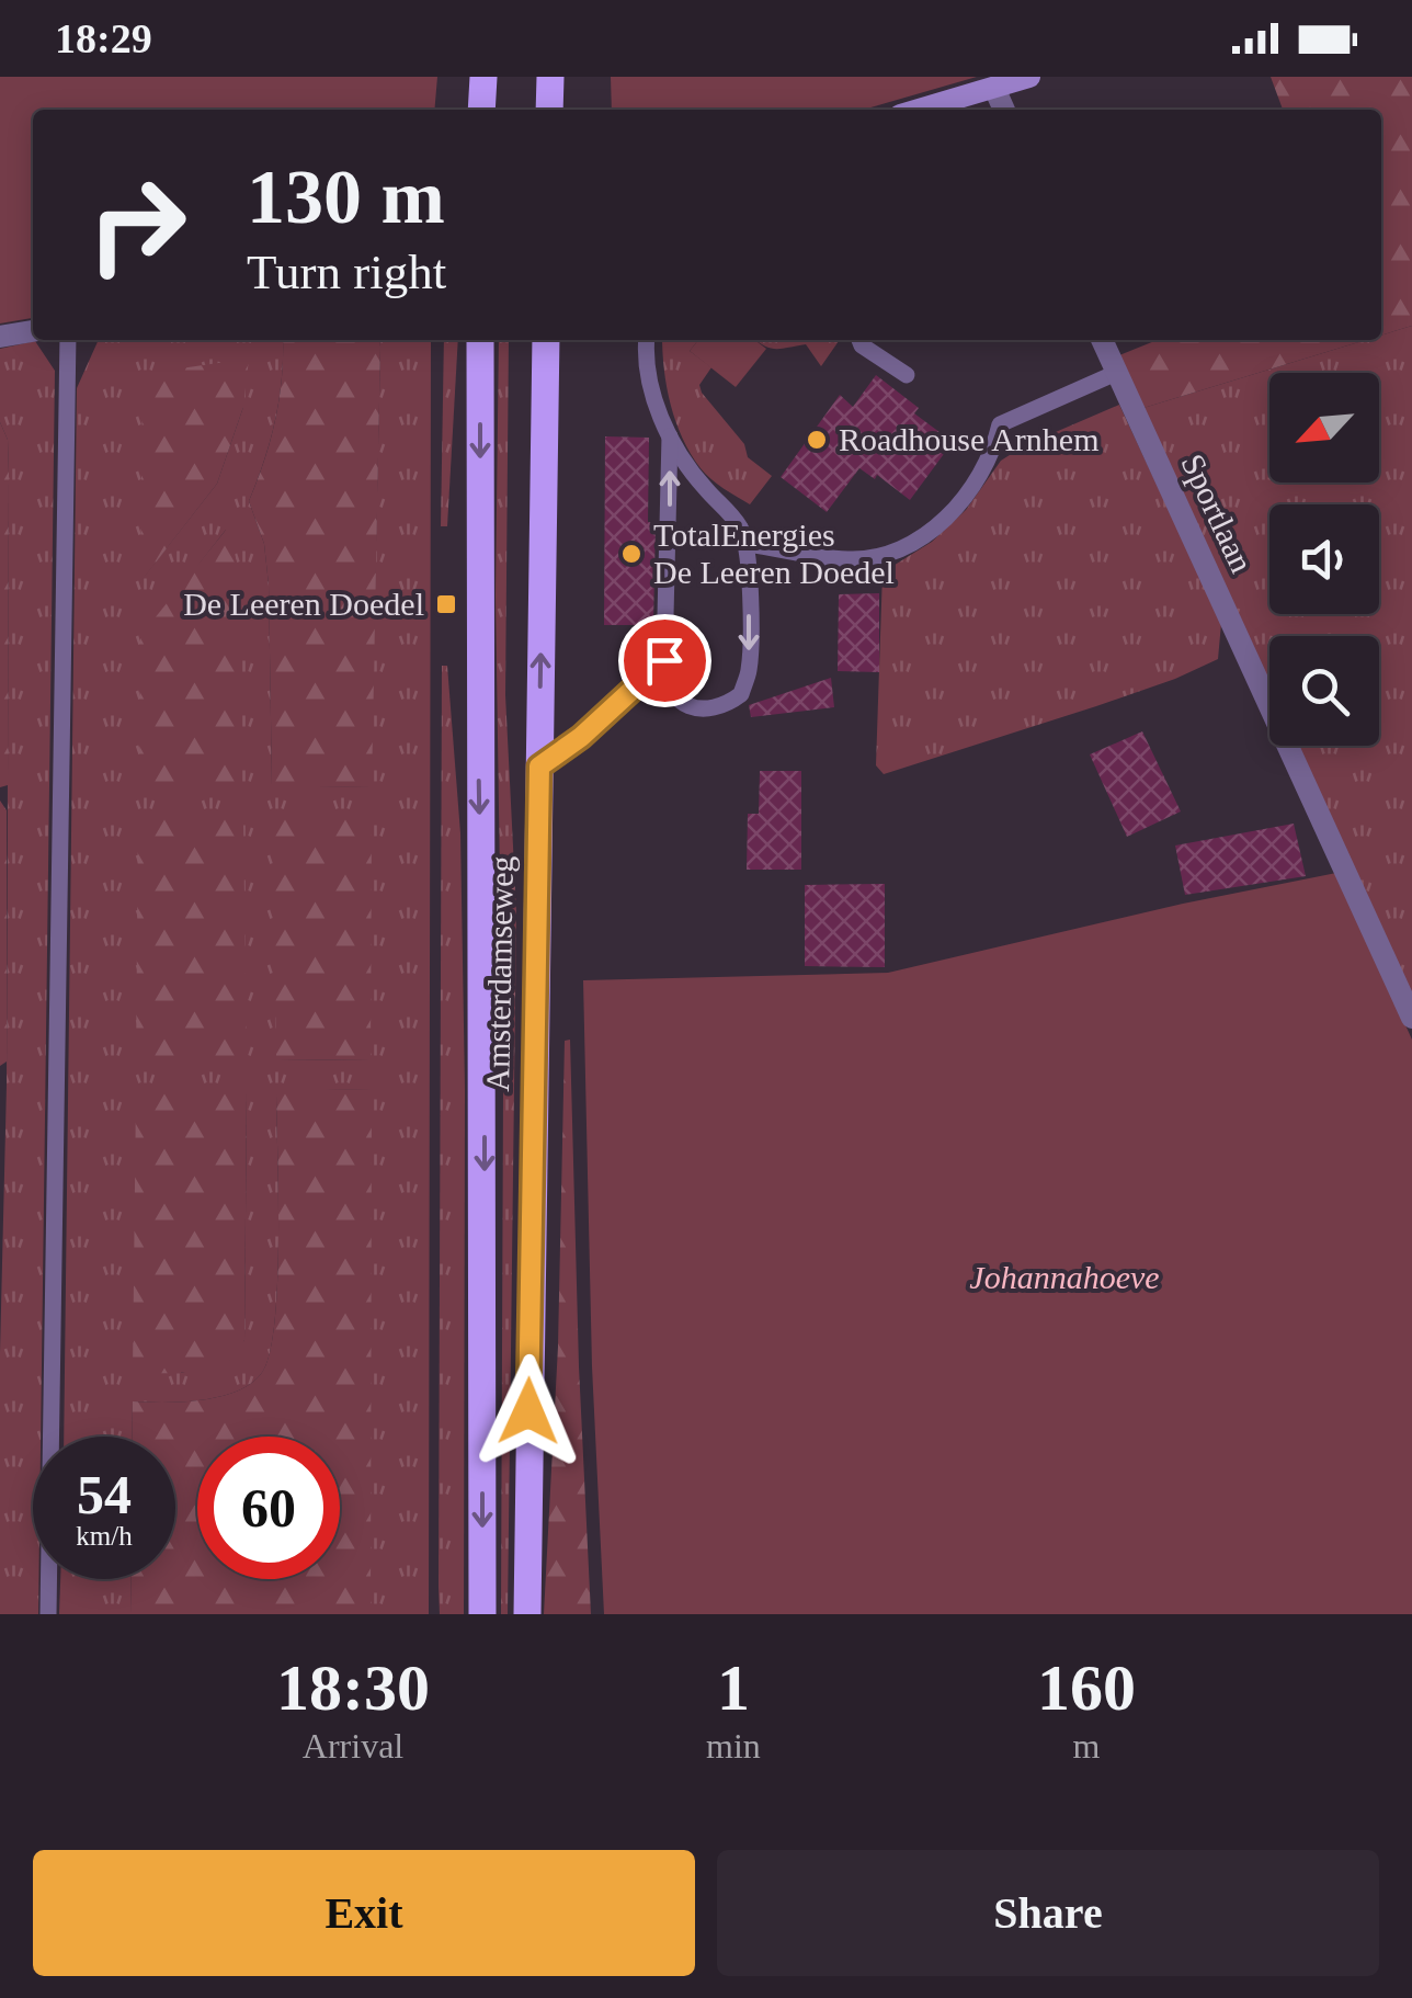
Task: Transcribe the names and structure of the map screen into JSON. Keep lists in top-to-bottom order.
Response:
{
  "streets": {
    "main road": ["Amsterdamseweg"],
    "street": ["Sportlaan"]
  },
  "parks": ["Johannahoeve"],
  "places": {
    "other": ["Roadhouse Arnhem", "TotalEnergies De Leeren Doedel"],
    "transit": ["De Leeren Doedel"]
  },
  "north": "bottom left",
  "page": {
    "status": "18:29",
    "turn": ["130 m", "Turn right"],
    "speed": "54 km/h",
    "limit": "60",
    "eta": [
      "18:30",
      "Arrival",
      "1",
      "min",
      "160",
      "m"
    ],
    "buttons": ["Exit", "Share"]
  }
}
